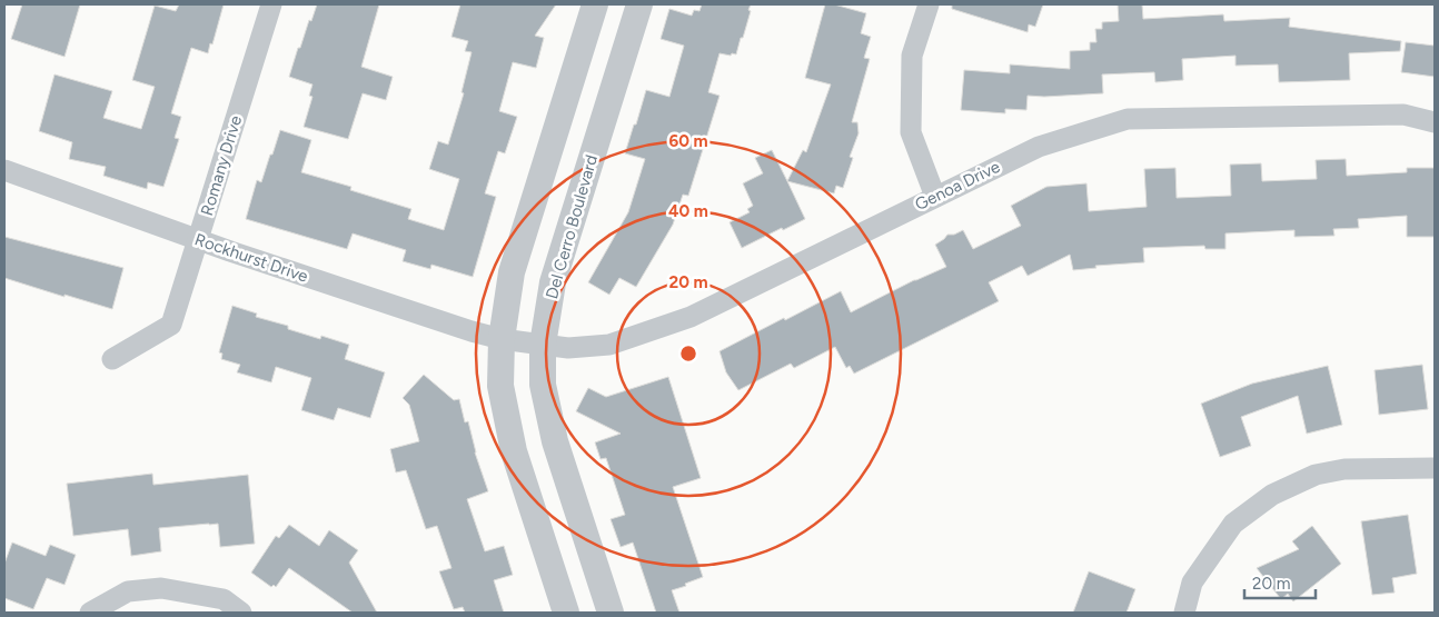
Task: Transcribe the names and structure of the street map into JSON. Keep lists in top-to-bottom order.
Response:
{
  "streets": {
    "street": [
      "Romany Drive",
      "Genoa Drive",
      "Del Cerro Boulevard",
      "Rockhurst Drive"
    ]
  },
  "crossings": [
    ["Romany Drive", "Rockhurst Drive"],
    ["Genoa Drive", "Del Cerro Boulevard"],
    ["Genoa Drive", "Rockhurst Drive"]
  ],
  "scale_bar": "20 m",
  "rings": ["60 m", "40 m", "20 m"]
}
